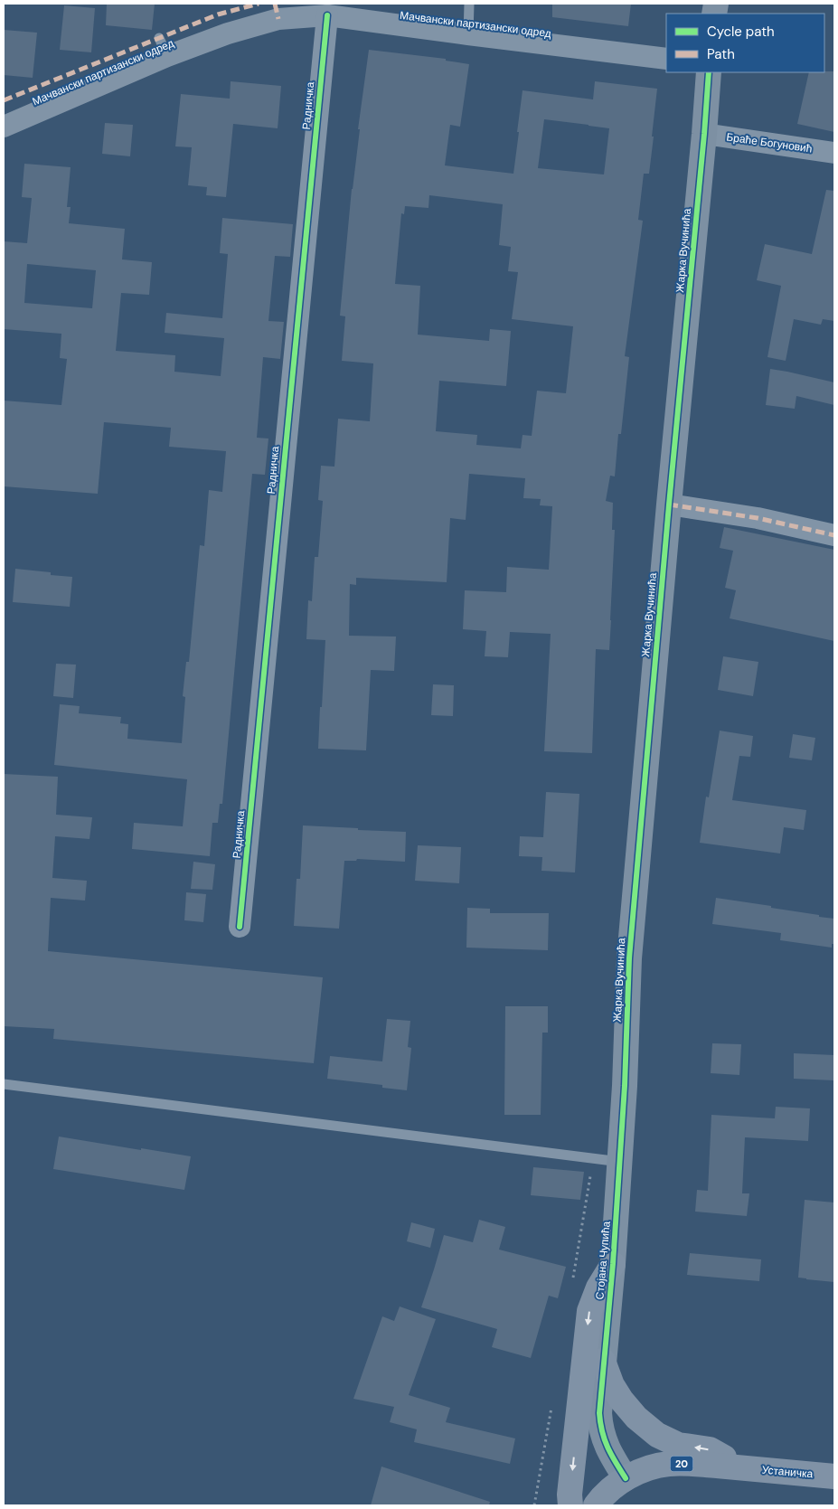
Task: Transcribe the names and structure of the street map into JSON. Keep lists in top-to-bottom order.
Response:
{
  "streets": {
    "main road": ["20", "Устаничка"],
    "street": [
      "Мачвански партизански одред",
      "Радничка",
      "Браће Богуновић",
      "Жарка Вучинића",
      "Стојана Чупића"
    ]
  },
  "crossings": [
    ["Мачвански партизански одред", "Радничка"],
    ["Браће Богуновић", "Жарка Вучинића"],
    ["Жарка Вучинића", "Стојана Чупића"],
    ["Стојана Чупића", "20"],
    ["20", "Устаничка"]
  ],
  "legend": ["Cycle path", "Path"]
}
